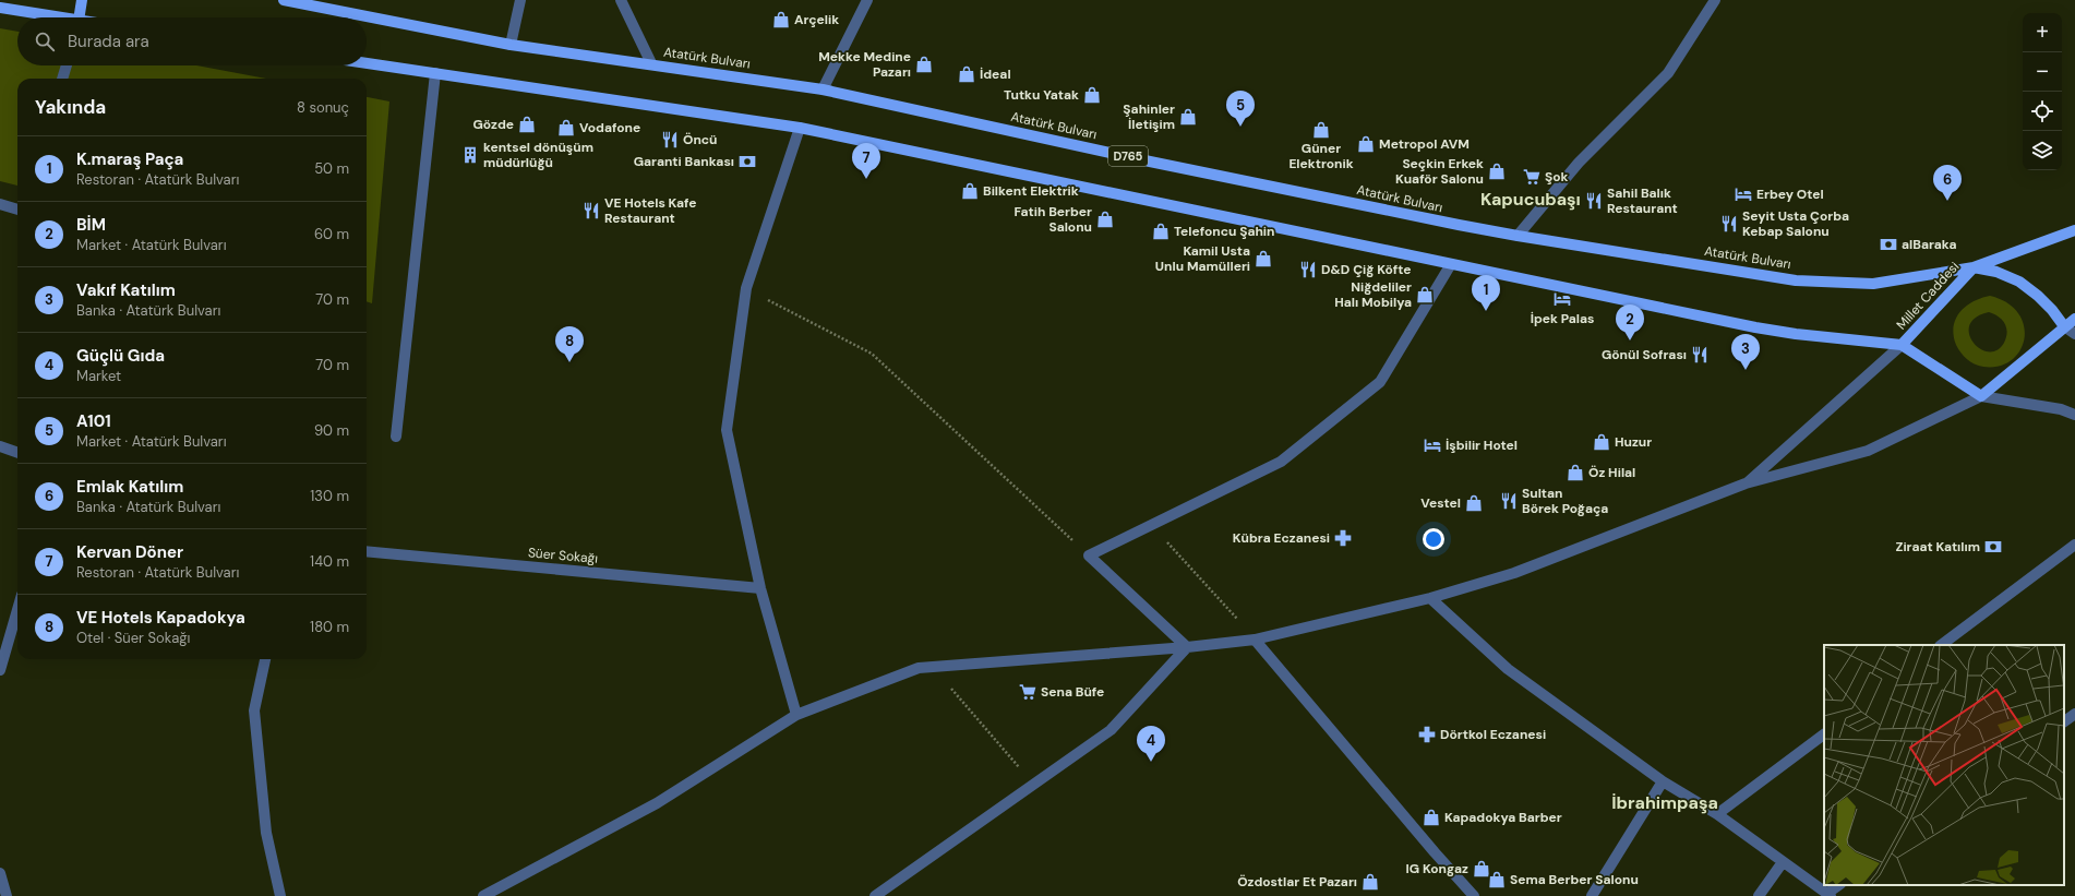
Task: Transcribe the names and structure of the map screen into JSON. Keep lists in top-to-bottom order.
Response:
{
  "streets": {
    "main road": ["Atatürk Bulvarı", "D765", "Millet Caddesi"],
    "street": ["Süer Sokağı"]
  },
  "crossings": [
    ["Atatürk Bulvarı", "Millet Caddesi"]
  ],
  "districts": ["Kapucubaşı", "İbrahimpaşa"],
  "places": {
    "shop": [
      "Arçelik",
      "Mekke Medine Pazarı",
      "İdeal",
      "Tutku Yatak",
      "Şahinler İletişim",
      "Gözde",
      "Vodafone",
      "Güner Elektronik",
      "Metropol AVM",
      "Seçkin Erkek Kuaför Salonu",
      "Bilkent Elektrik",
      "Fatih Berber Salonu",
      "Telefoncu Şahin",
      "Kamil Usta Unlu Mamülleri",
      "Niğdeliler Halı Mobilya",
      "Huzur",
      "Öz Hilal",
      "Vestel",
      "Kapadokya Barber",
      "IG Kongaz",
      "Sema Berber Salonu",
      "Özdostlar Et Pazarı"
    ],
    "restaurant": [
      "Öncü",
      "Sahil Balık Restaurant",
      "VE Hotels Kafe Restaurant",
      "Seyit Usta Çorba Kebap Salonu",
      "D&D Çiğ Köfte",
      "Gönül Sofrası",
      "Sultan Börek Poğaça"
    ],
    "building": ["kentsel dönüşüm müdürlüğü"],
    "bank": ["Garanti Bankası", "alBaraka", "Ziraat Katılım"],
    "supermarket": ["Şok", "Sena Büfe"],
    "hotel": ["Erbey Otel", "İpek Palas", "İşbilir Hotel"],
    "pharmacy": ["Kübra Eczanesi", "Dörtkol Eczanesi"]
  },
  "page": {
    "map_buttons": ["+", "−"],
    "search": "Burada ara",
    "heading": ["Yakında", "8 sonuç"],
    "pins": [
      "5",
      "7",
      "6",
      "1",
      "2",
      "8",
      "3",
      "4"
    ],
    "list": [
      {
        "mark": "1",
        "name": "K.maraş Paça",
        "note": "Restoran · Atatürk Bulvarı",
        "value": "50 m"
      },
      {
        "mark": "2",
        "name": "BİM",
        "note": "Market · Atatürk Bulvarı",
        "value": "60 m"
      },
      {
        "mark": "3",
        "name": "Vakıf Katılım",
        "note": "Banka · Atatürk Bulvarı",
        "value": "70 m"
      },
      {
        "mark": "4",
        "name": "Güçlü Gıda",
        "note": "Market",
        "value": "70 m"
      },
      {
        "mark": "5",
        "name": "A101",
        "note": "Market · Atatürk Bulvarı",
        "value": "90 m"
      },
      {
        "mark": "6",
        "name": "Emlak Katılım",
        "note": "Banka · Atatürk Bulvarı",
        "value": "130 m"
      },
      {
        "mark": "7",
        "name": "Kervan Döner",
        "note": "Restoran · Atatürk Bulvarı",
        "value": "140 m"
      },
      {
        "mark": "8",
        "name": "VE Hotels Kapadokya",
        "note": "Otel · Süer Sokağı",
        "value": "180 m"
      }
    ]
  }
}
